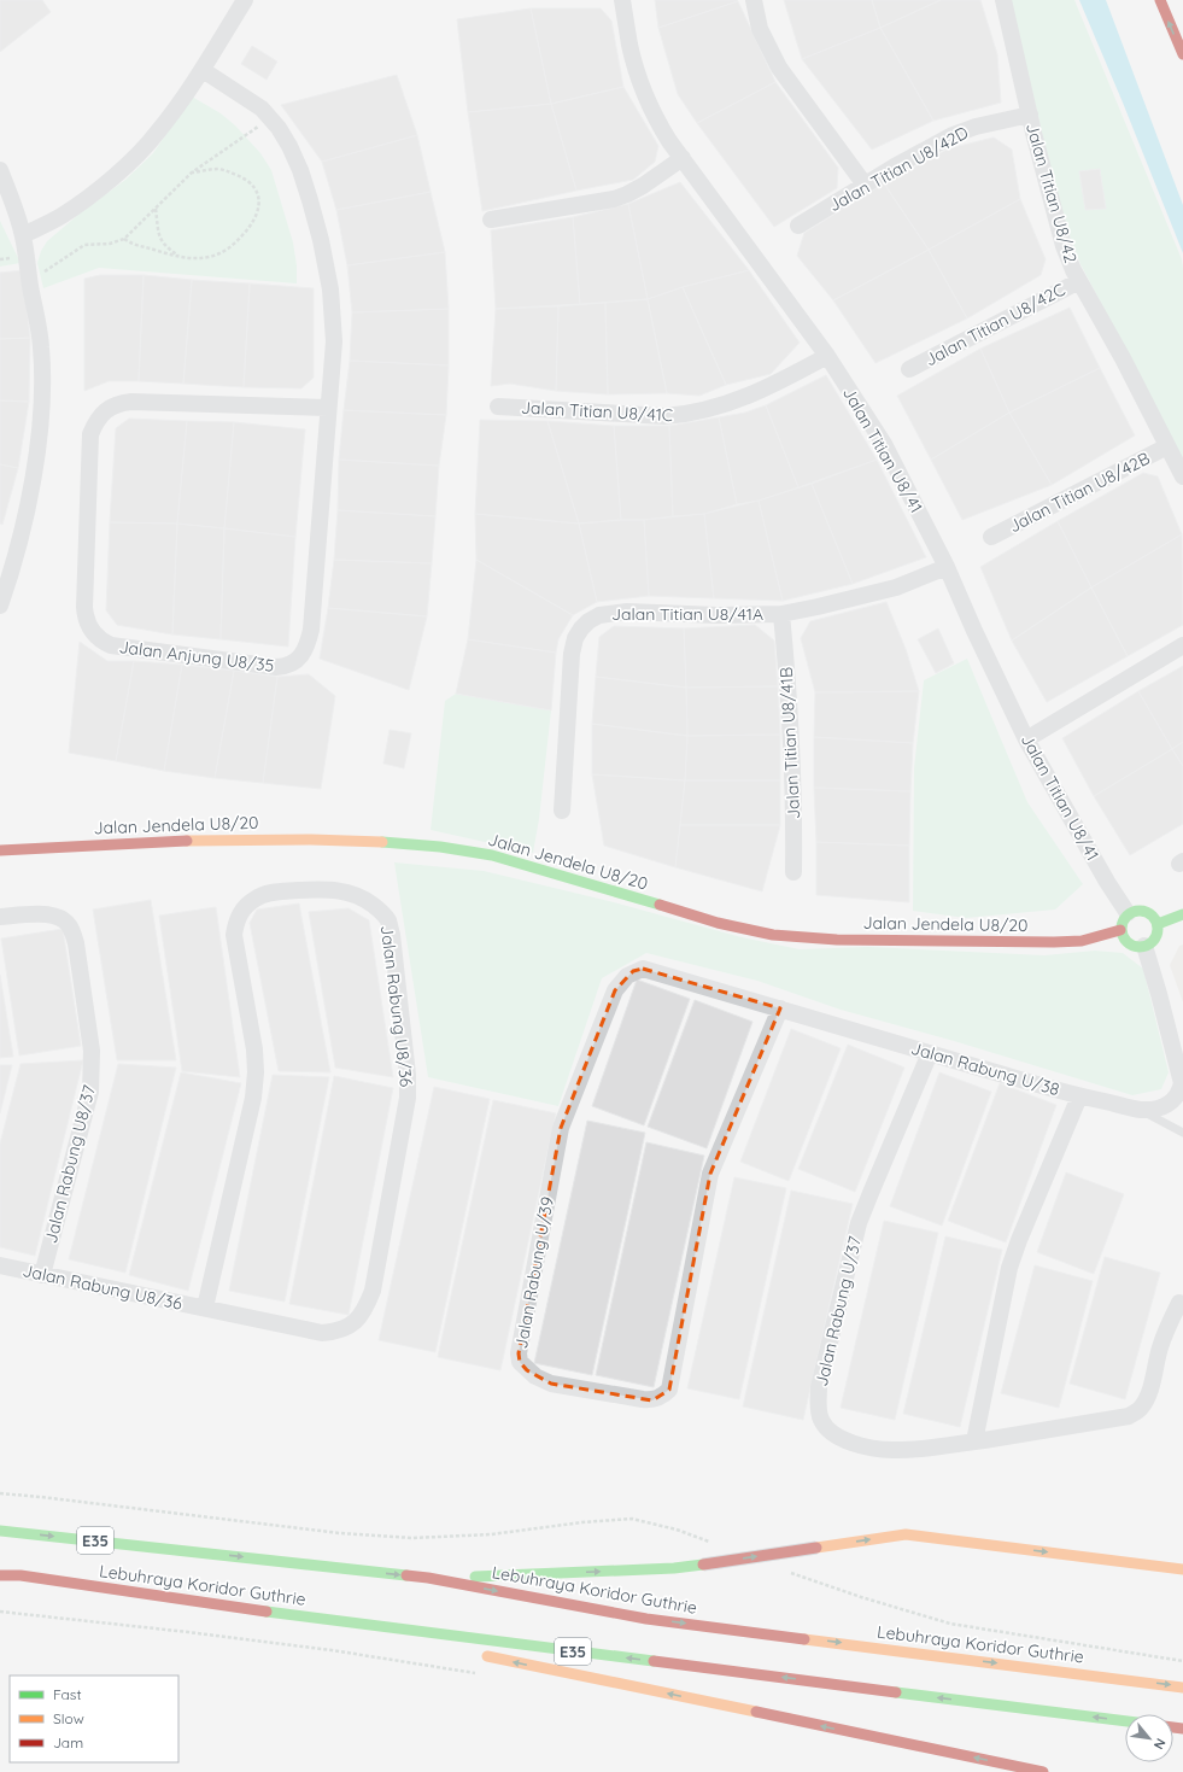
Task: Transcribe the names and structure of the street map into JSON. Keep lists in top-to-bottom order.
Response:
{
  "streets": {
    "main road": ["Jalan Jendela U8/20", "E35", "Lebuhraya Koridor Guthrie"],
    "street": [
      "Jalan Titian U8/42D",
      "Jalan Titian U8/42",
      "Jalan Titian U8/42C",
      "Jalan Titian U8/41C",
      "Jalan Titian U8/41",
      "Jalan Titian U8/42B",
      "Jalan Titian U8/41A",
      "Jalan Anjung U8/35",
      "Jalan Titian U8/41B",
      "Jalan Rabung U8/36",
      "Jalan Rabung U/38",
      "Jalan Rabung U8/37",
      "Jalan Rabung U/39",
      "Jalan Rabung U/37"
    ]
  },
  "crossings": [
    ["Jalan Titian U8/42D", "Jalan Titian U8/42"],
    ["Jalan Titian U8/42", "Jalan Titian U8/42C"],
    ["Jalan Titian U8/42", "Jalan Titian U8/42B"],
    ["Jalan Titian U8/41C", "Jalan Titian U8/41"],
    ["Jalan Titian U8/41", "Jalan Titian U8/41A"],
    ["Jalan Titian U8/41", "Jalan Jendela U8/20"],
    ["Jalan Titian U8/41", "Jalan Rabung U/38"],
    ["Jalan Titian U8/41A", "Jalan Titian U8/41B"],
    ["Jalan Jendela U8/20", "Jalan Rabung U/38"],
    ["Jalan Rabung U8/36", "Jalan Rabung U8/37"],
    ["Jalan Rabung U/38", "Jalan Rabung U/39"],
    ["Jalan Rabung U/38", "Jalan Rabung U/37"]
  ],
  "legend": ["Fast", "Slow", "Jam"],
  "north": "bottom right"
}
